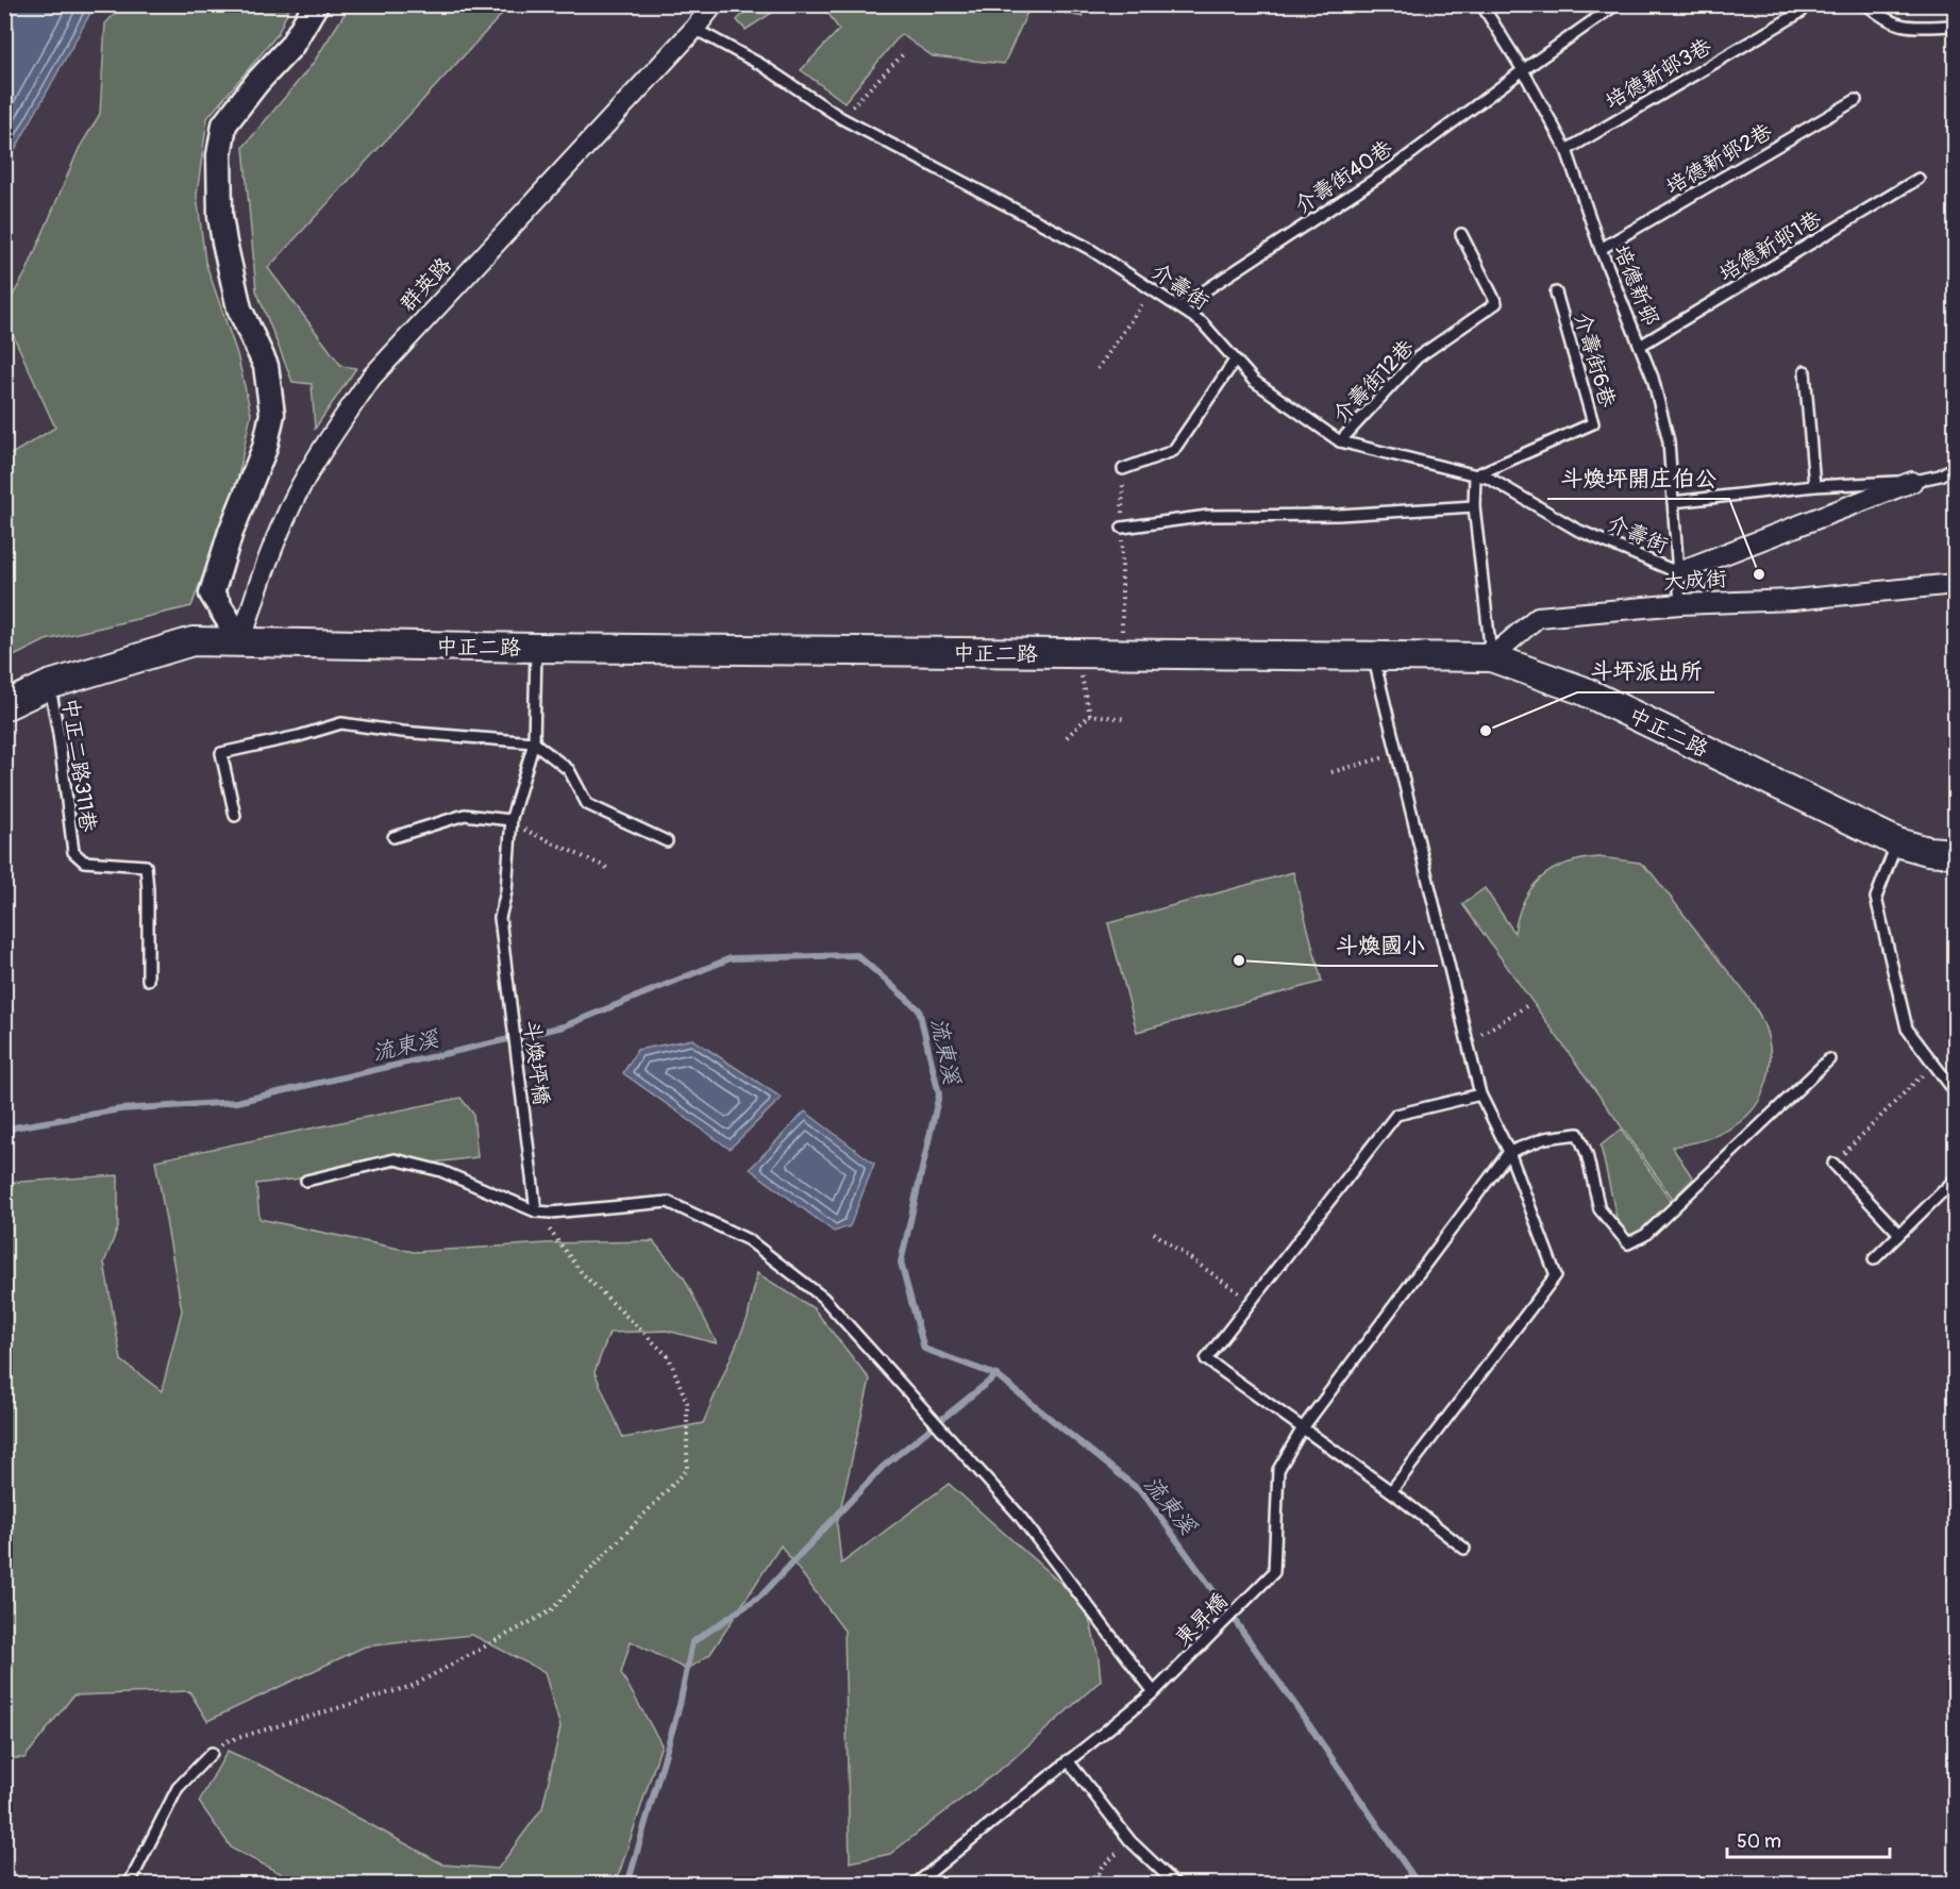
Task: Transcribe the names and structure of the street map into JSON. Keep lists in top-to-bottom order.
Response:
{
  "streets": {
    "main road": ["中正二路"],
    "street": ["群英路", "大成街"],
    "lane": [
      "培德新邨3巷",
      "培德新邨2巷",
      "介壽街40巷",
      "培德新邨1巷",
      "培德新邨",
      "介壽街",
      "介壽街6巷",
      "介壽街12巷",
      "中正二路311巷",
      "斗煥坪橋",
      "東昇橋"
    ]
  },
  "crossings": [
    ["培德新邨3巷", "培德新邨"],
    ["培德新邨2巷", "培德新邨"],
    ["介壽街40巷", "培德新邨"],
    ["介壽街40巷", "介壽街"],
    ["培德新邨1巷", "培德新邨"],
    ["群英路", "介壽街"],
    ["群英路", "中正二路"],
    ["培德新邨", "介壽街"],
    ["培德新邨", "大成街"],
    ["介壽街", "介壽街6巷"],
    ["介壽街", "介壽街12巷"],
    ["大成街", "中正二路"],
    ["中正二路", "中正二路311巷"],
    ["中正二路", "斗煥坪橋"]
  ],
  "water": ["流東溪"],
  "places": ["斗煥坪開庄伯公", "斗坪派出所", "斗煥國小"],
  "scale_bar": "50 m"
}
